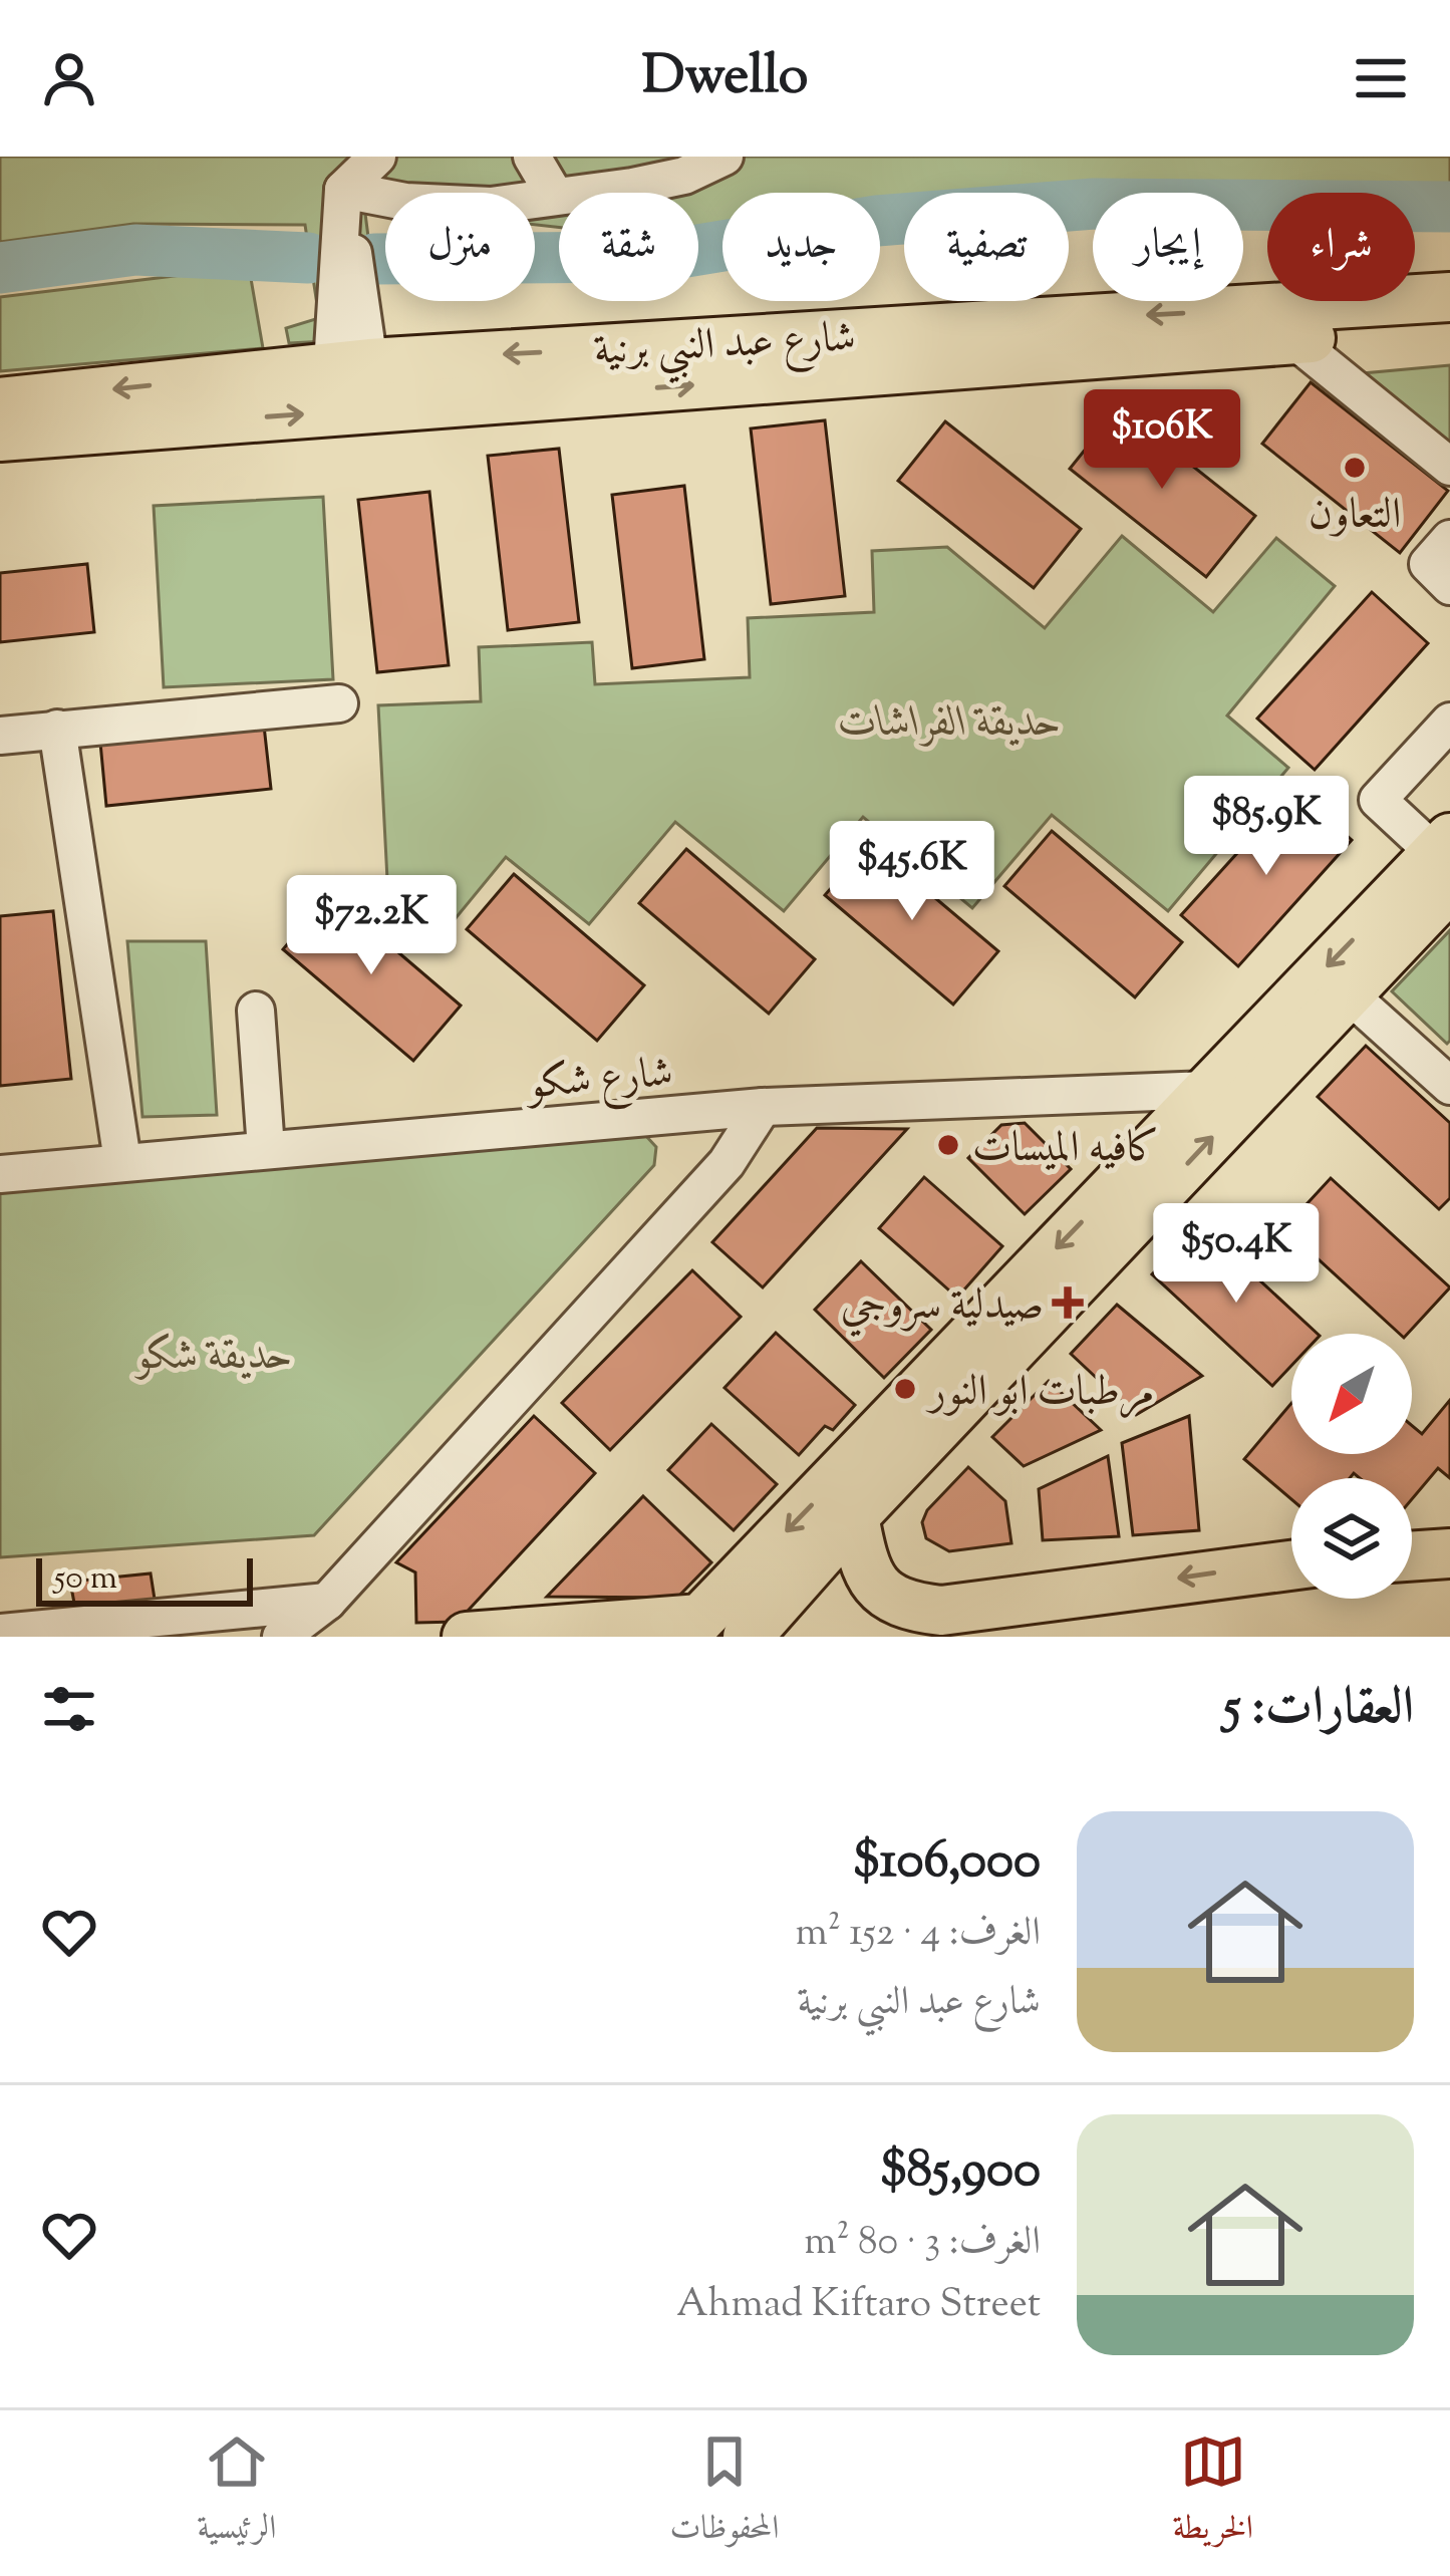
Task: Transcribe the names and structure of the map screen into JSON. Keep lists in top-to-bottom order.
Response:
{
  "streets": {
    "main road": ["شارع عبد النبي برنية"],
    "street": ["شارع شكو"]
  },
  "parks": ["حديقة الفراشات", "حديقة شكو"],
  "places": {
    "other": ["التعاون", "كافيه الميسات", "مرطبات ابو النور"],
    "health": ["صيدلية سروجي"]
  },
  "scale_bar": "50 m",
  "north": "bottom left",
  "page": {
    "header": "Dwello",
    "chip": [
      "شراء",
      "إيجار",
      "تصفية",
      "جديد",
      "شقة",
      "منزل"
    ],
    "price": [
      "$106K",
      "$85.9K",
      "$45.6K",
      "$72.2K",
      "$50.4K"
    ],
    "scale": "50 m",
    "heading": "العقارات: 5",
    "list": [
      {
        "name": "$106,000",
        "note": "الغرف: 4 · 152 m² · شارع عبد النبي برنية"
      },
      {
        "name": "$85,900",
        "note": "الغرف: 3 · 80 m² · Ahmad Kiftaro Street"
      }
    ],
    "tabs": ["الخريطة", "المحفوظات", "الرئيسية"]
  }
}
